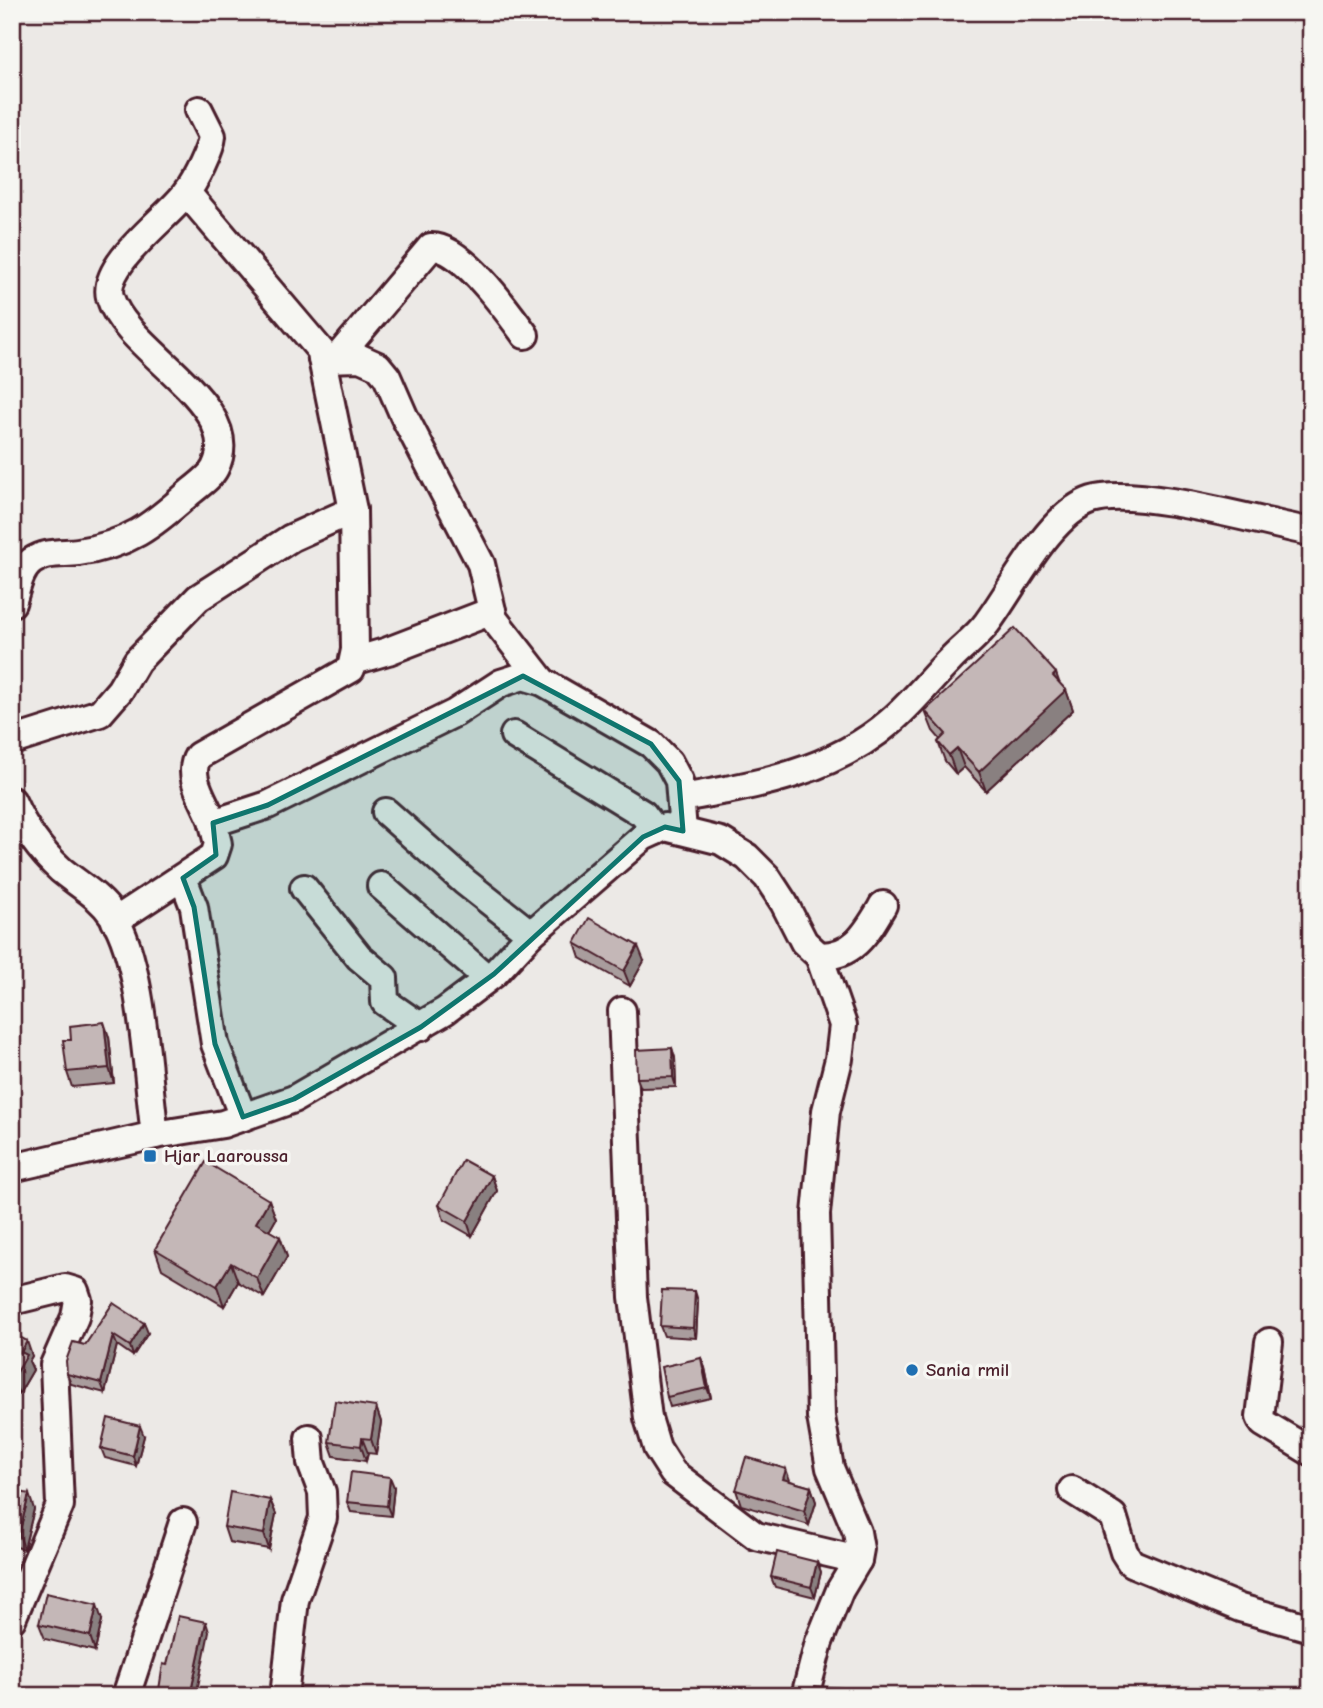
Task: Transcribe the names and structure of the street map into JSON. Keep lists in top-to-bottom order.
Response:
{
  "places": {
    "transit": ["Hjar Laaroussa"],
    "other": ["Sania rmil"]
  }
}
